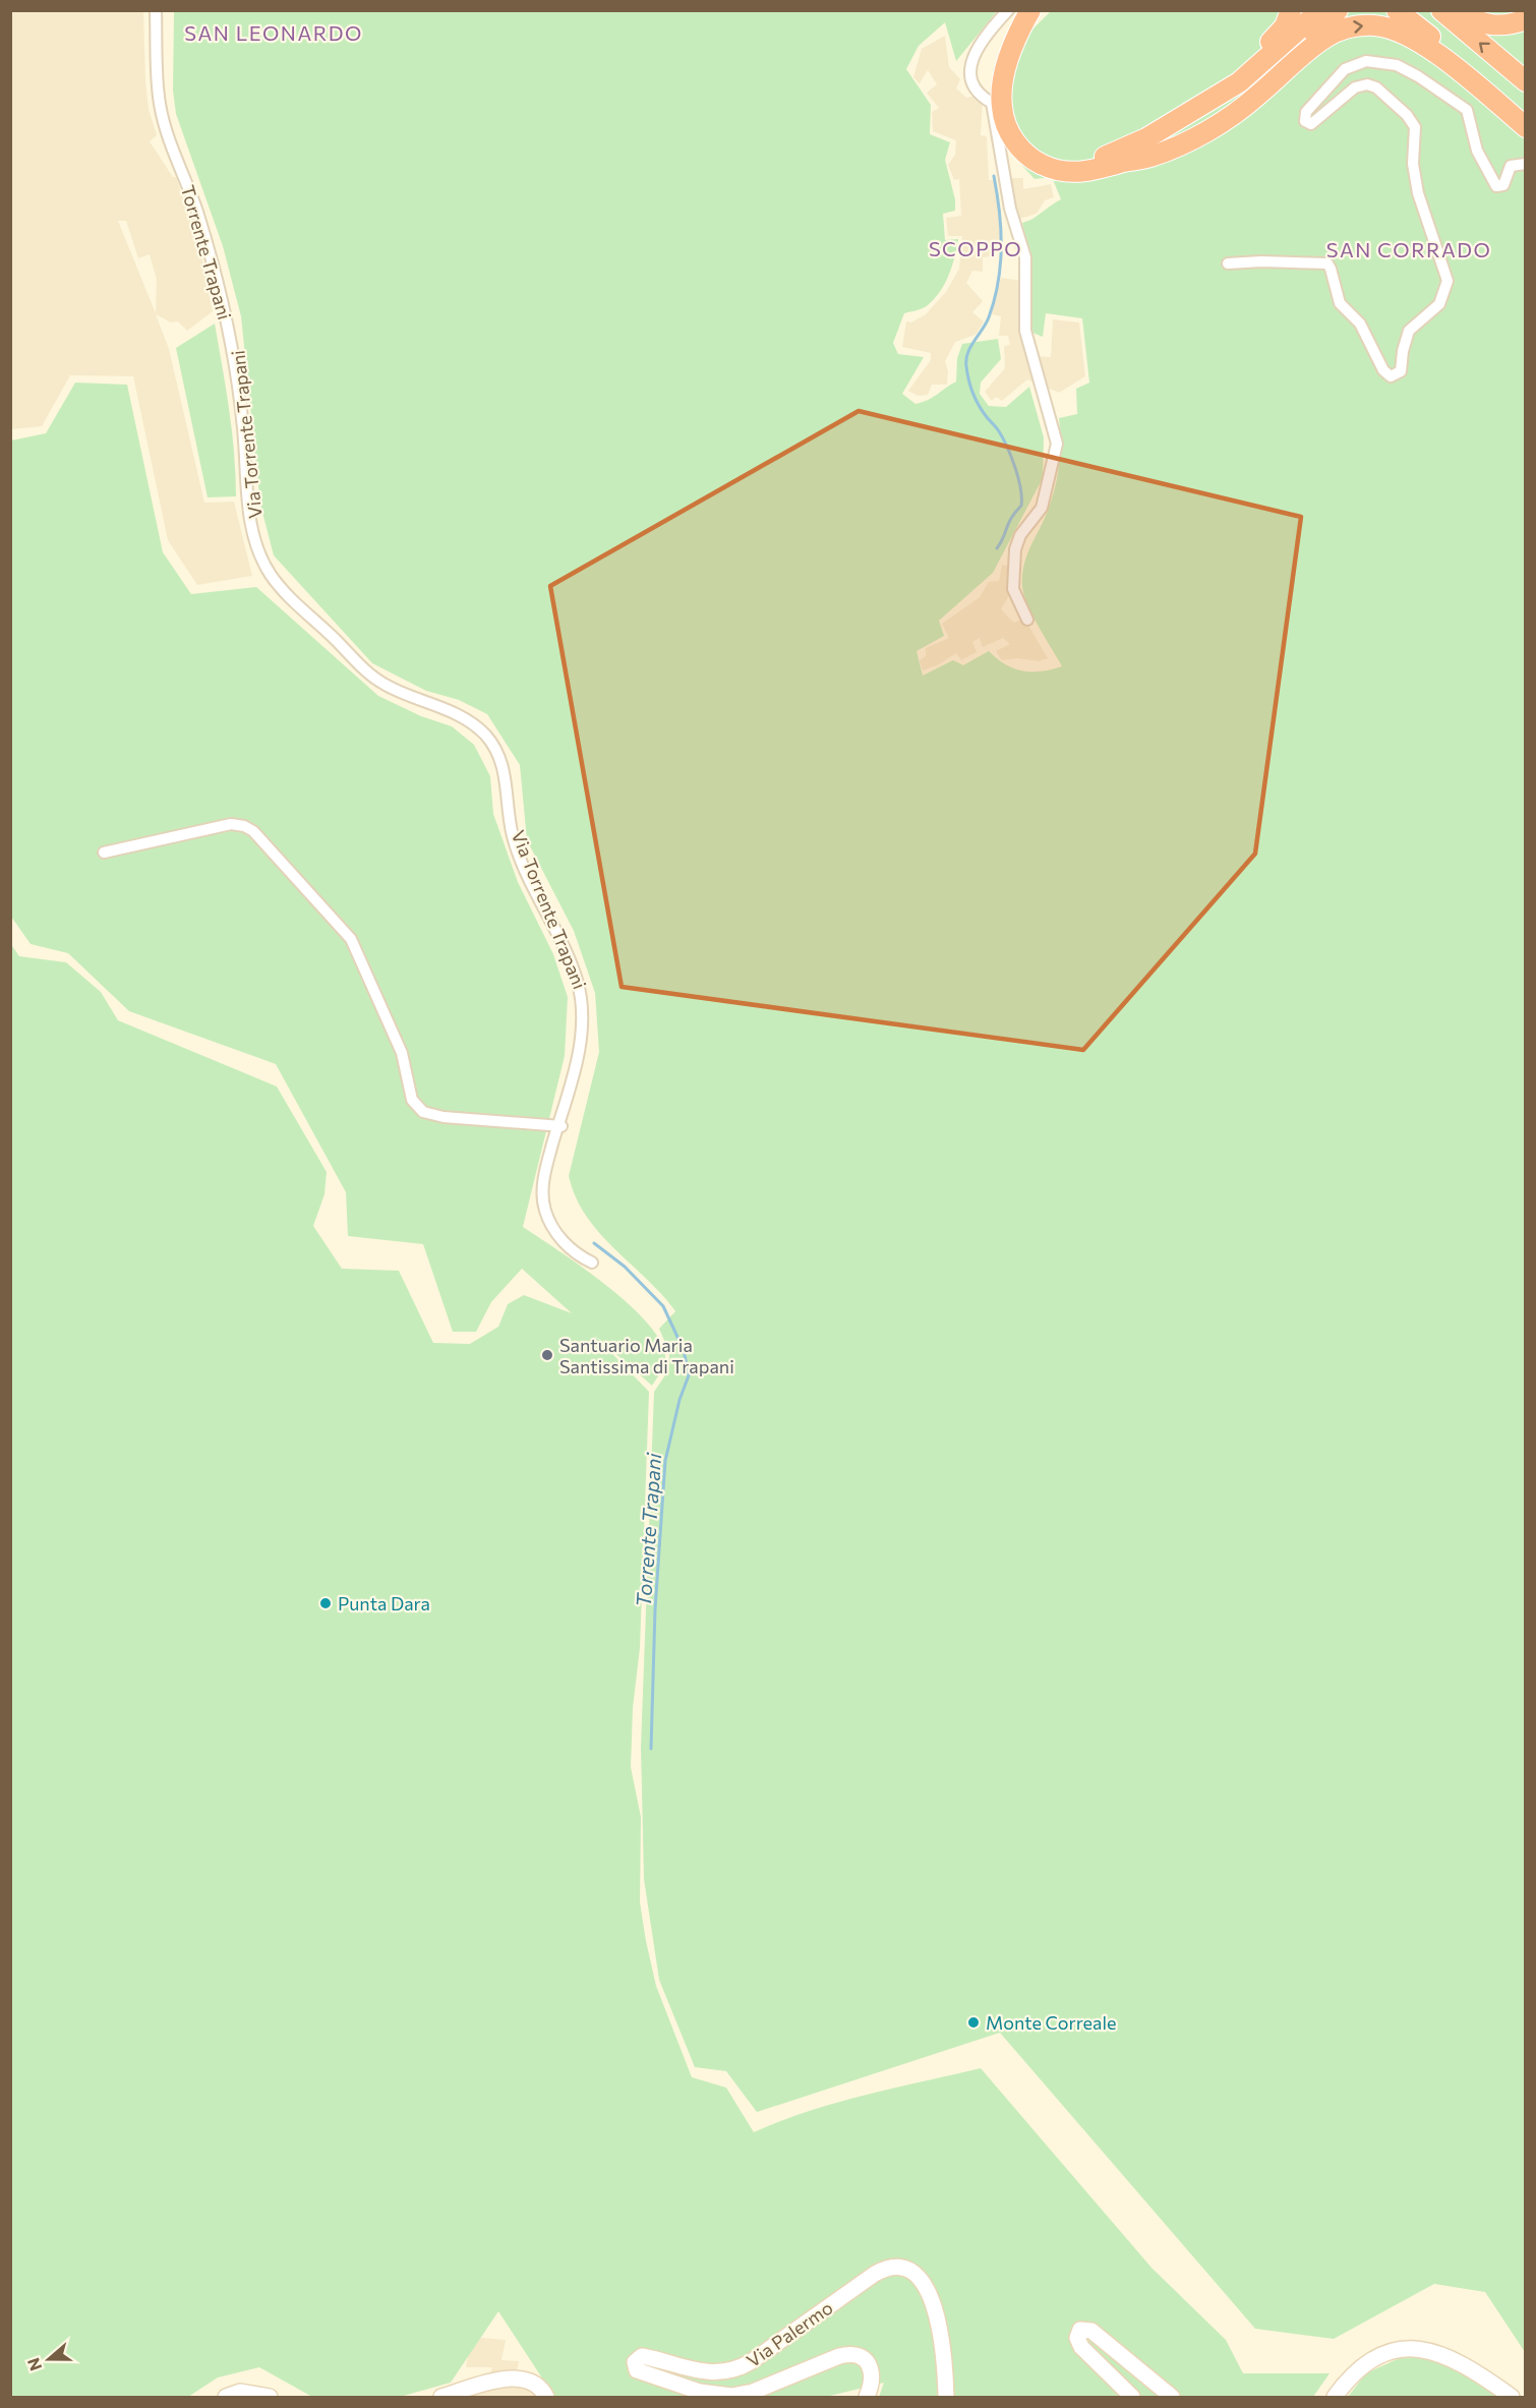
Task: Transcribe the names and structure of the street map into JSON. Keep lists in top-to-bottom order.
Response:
{
  "streets": {
    "main road": ["Via Palermo"],
    "street": ["Via Torrente Trapani"]
  },
  "districts": ["SAN LEONARDO", "SCOPPO", "SAN CORRADO"],
  "water": ["Torrente Trapani"],
  "places": ["Santuario Maria Santissima di Trapani", "Punta Dara", "Monte Correale"],
  "north": "left"
}
